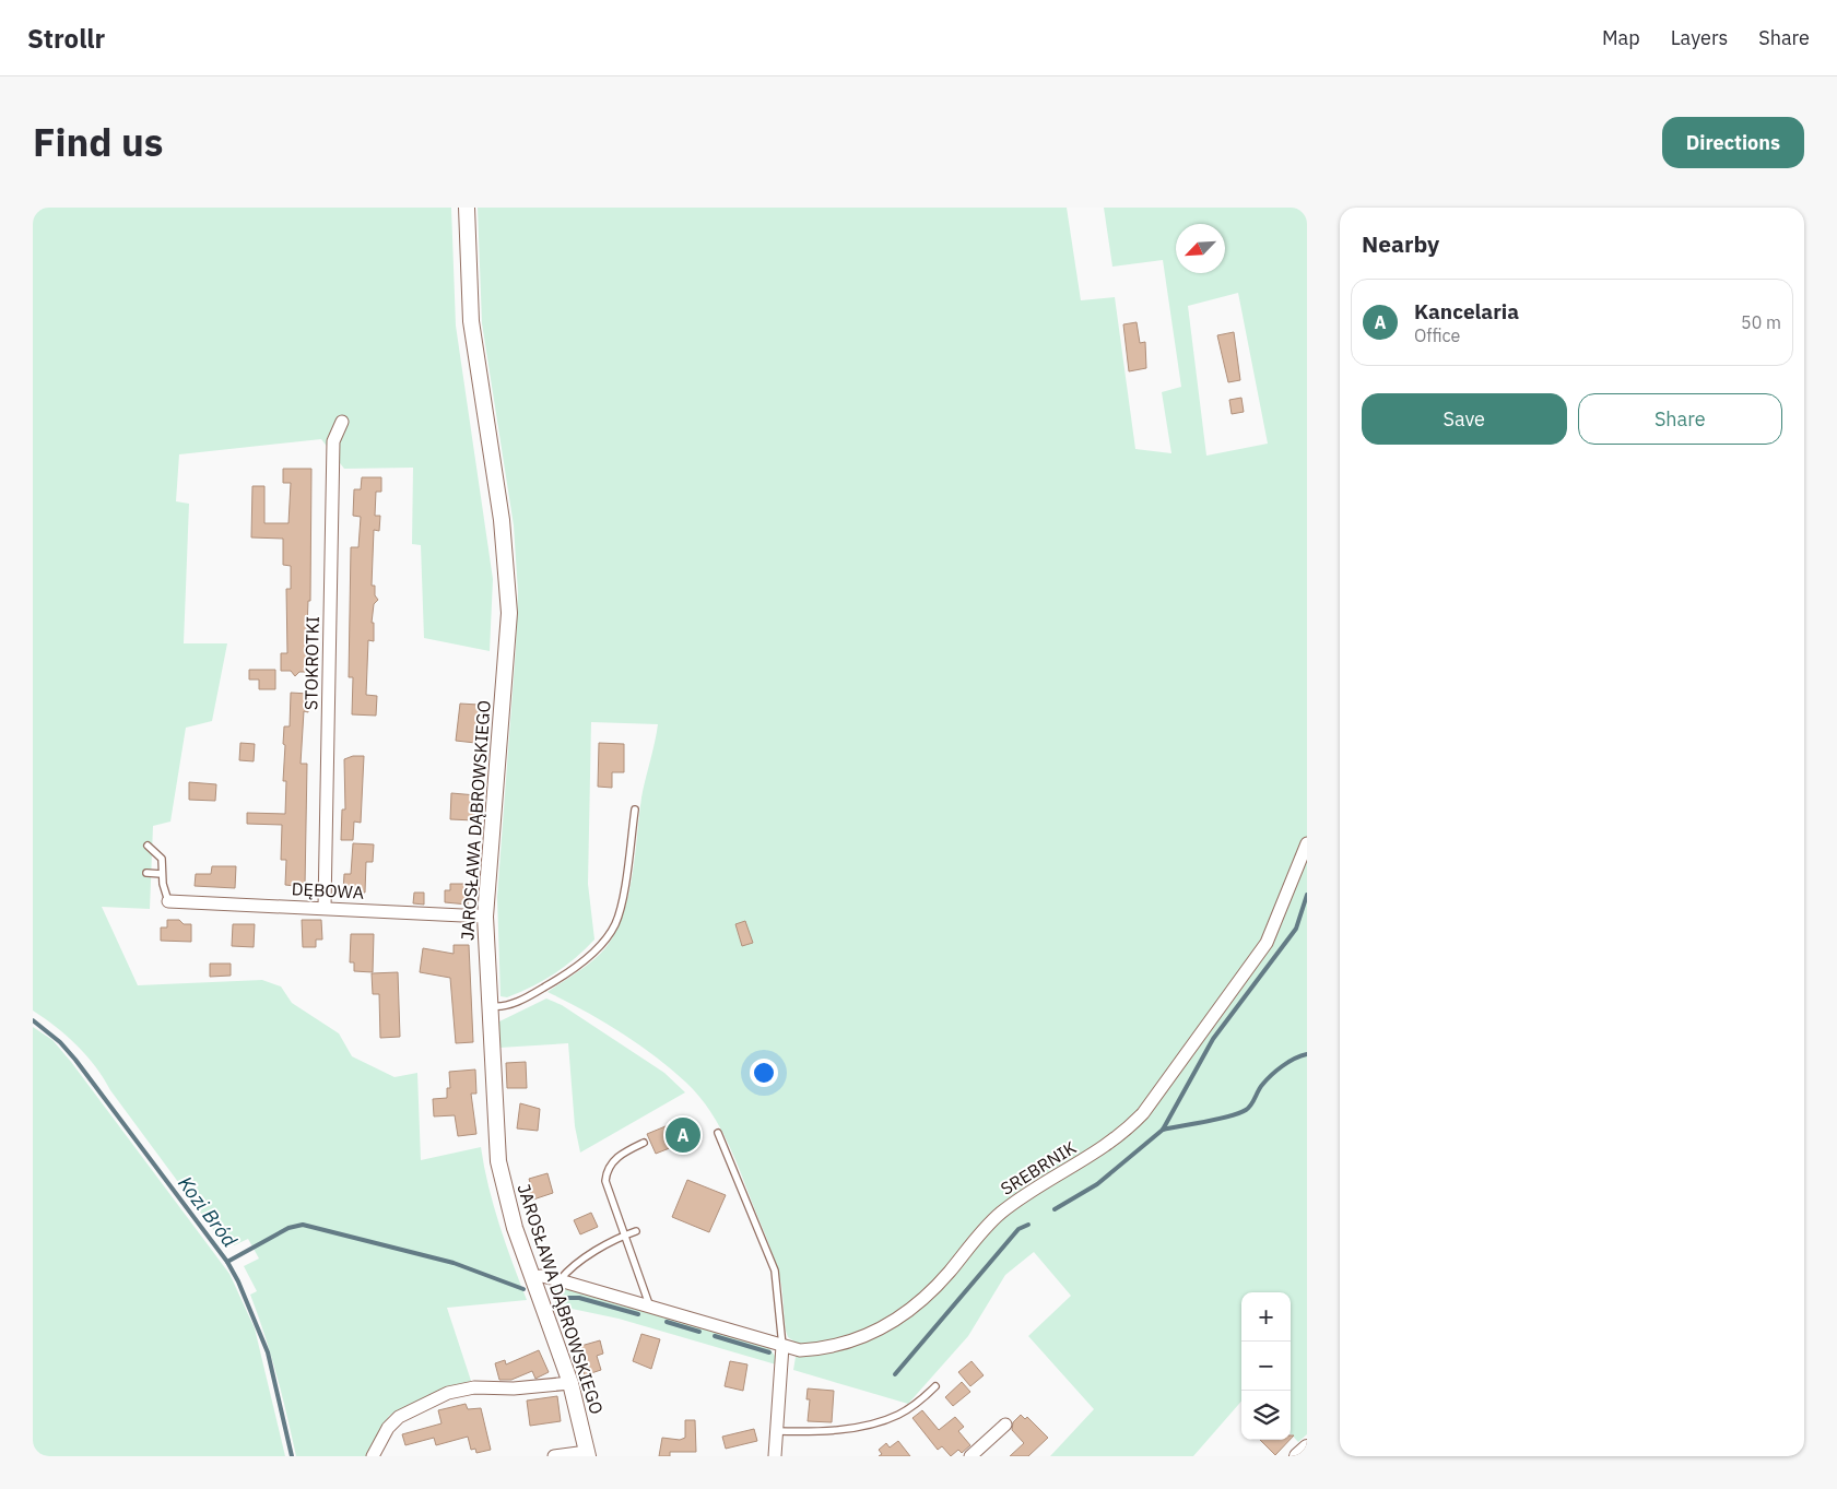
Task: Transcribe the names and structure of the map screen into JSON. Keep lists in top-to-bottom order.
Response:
{
  "streets": {
    "street": [
      "STOKROTKI",
      "JAROSŁAWA DĄBROWSKIEGO",
      "DĘBOWA",
      "SREBRNIK"
    ]
  },
  "crossings": [
    ["STOKROTKI", "DĘBOWA"],
    ["JAROSŁAWA DĄBROWSKIEGO", "DĘBOWA"],
    ["JAROSŁAWA DĄBROWSKIEGO", "SREBRNIK"]
  ],
  "water": ["Kozi Bród"],
  "north": "bottom left",
  "page": {
    "header": "Strollr",
    "nav": ["Map", "Layers", "Share"],
    "title": "Find us",
    "buttons": [
      "Directions",
      ["Save", "Share"]
    ],
    "heading": "Nearby",
    "list": [
      {
        "mark": "A",
        "name": "Kancelaria",
        "note": "Office",
        "value": "50 m"
      }
    ],
    "pins": "A",
    "map_buttons": ["+", "−"]
  }
}
